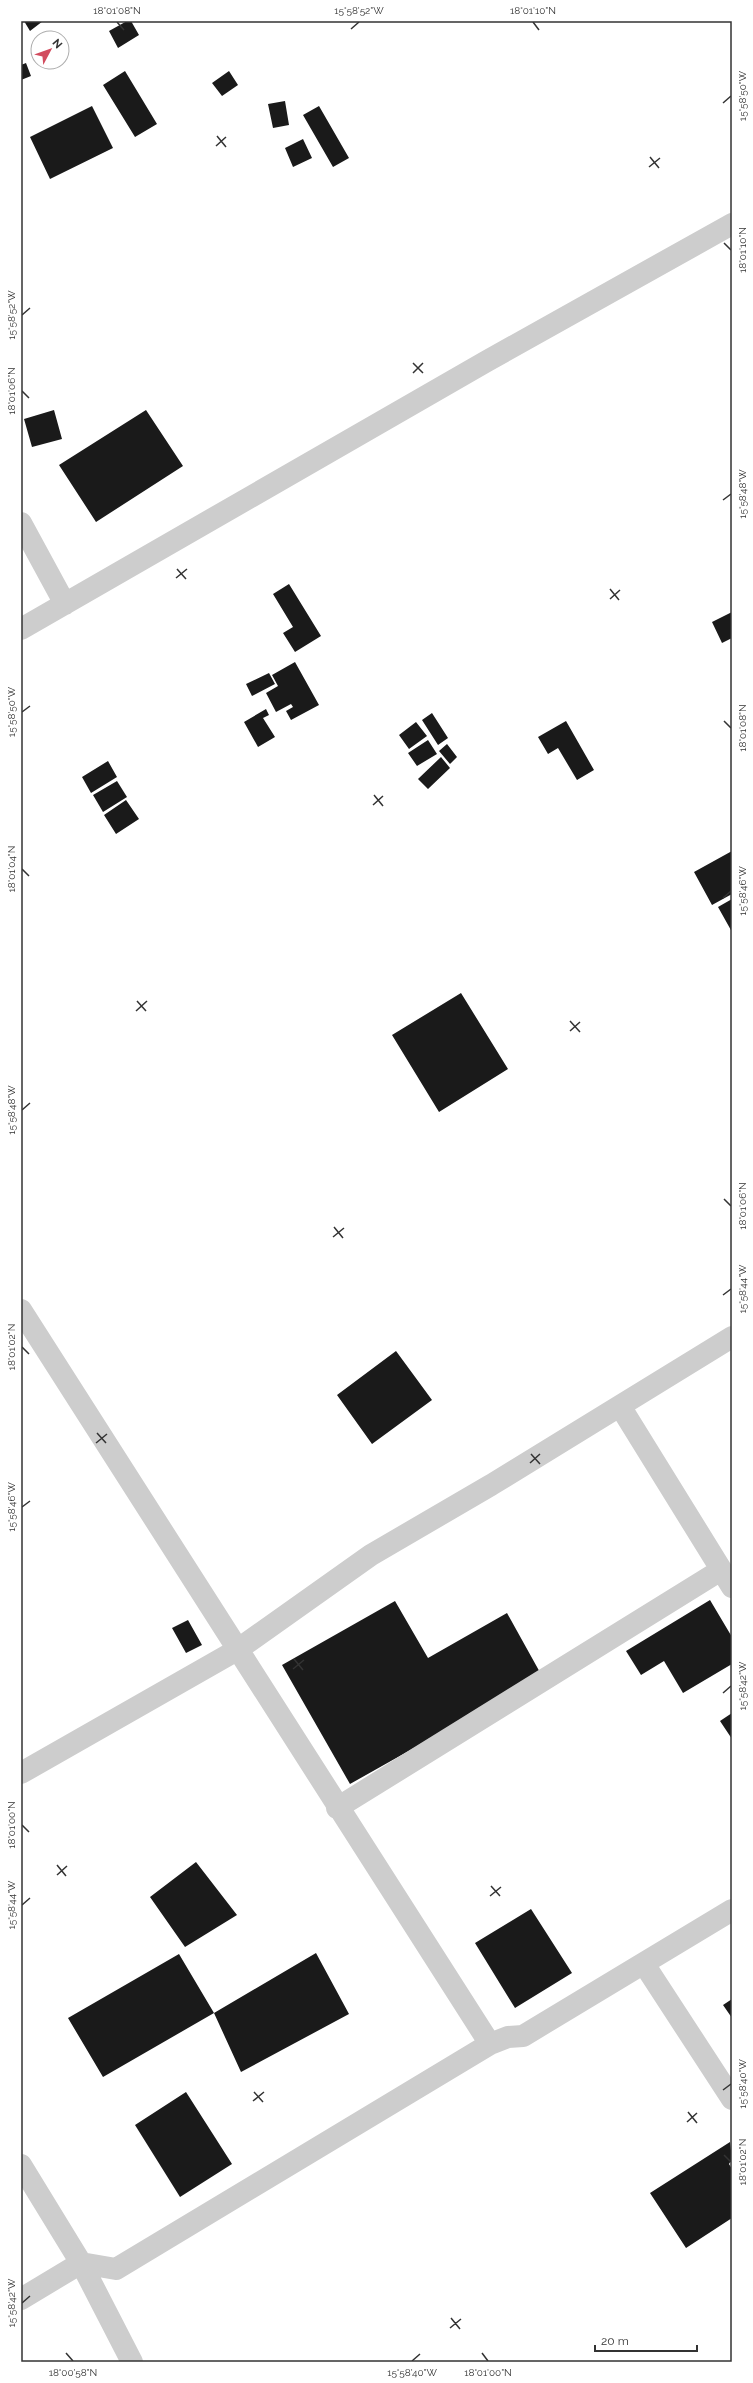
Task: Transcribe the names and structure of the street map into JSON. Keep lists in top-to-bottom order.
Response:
{
  "scale_bar": "20 m",
  "north": "top right",
  "coordinates": [
    "18°01'08\"N",
    "15°58'52\"W",
    "18°01'10\"N",
    "15°58'50\"W",
    "18°01'06\"N",
    "15°58'48\"W",
    "18°01'04\"N",
    "15°58'46\"W",
    "15°58'44\"W",
    "18°01'02\"N",
    "15°58'42\"W",
    "18°01'00\"N",
    "15°58'40\"W",
    "18°00'58\"N"
  ]
}
